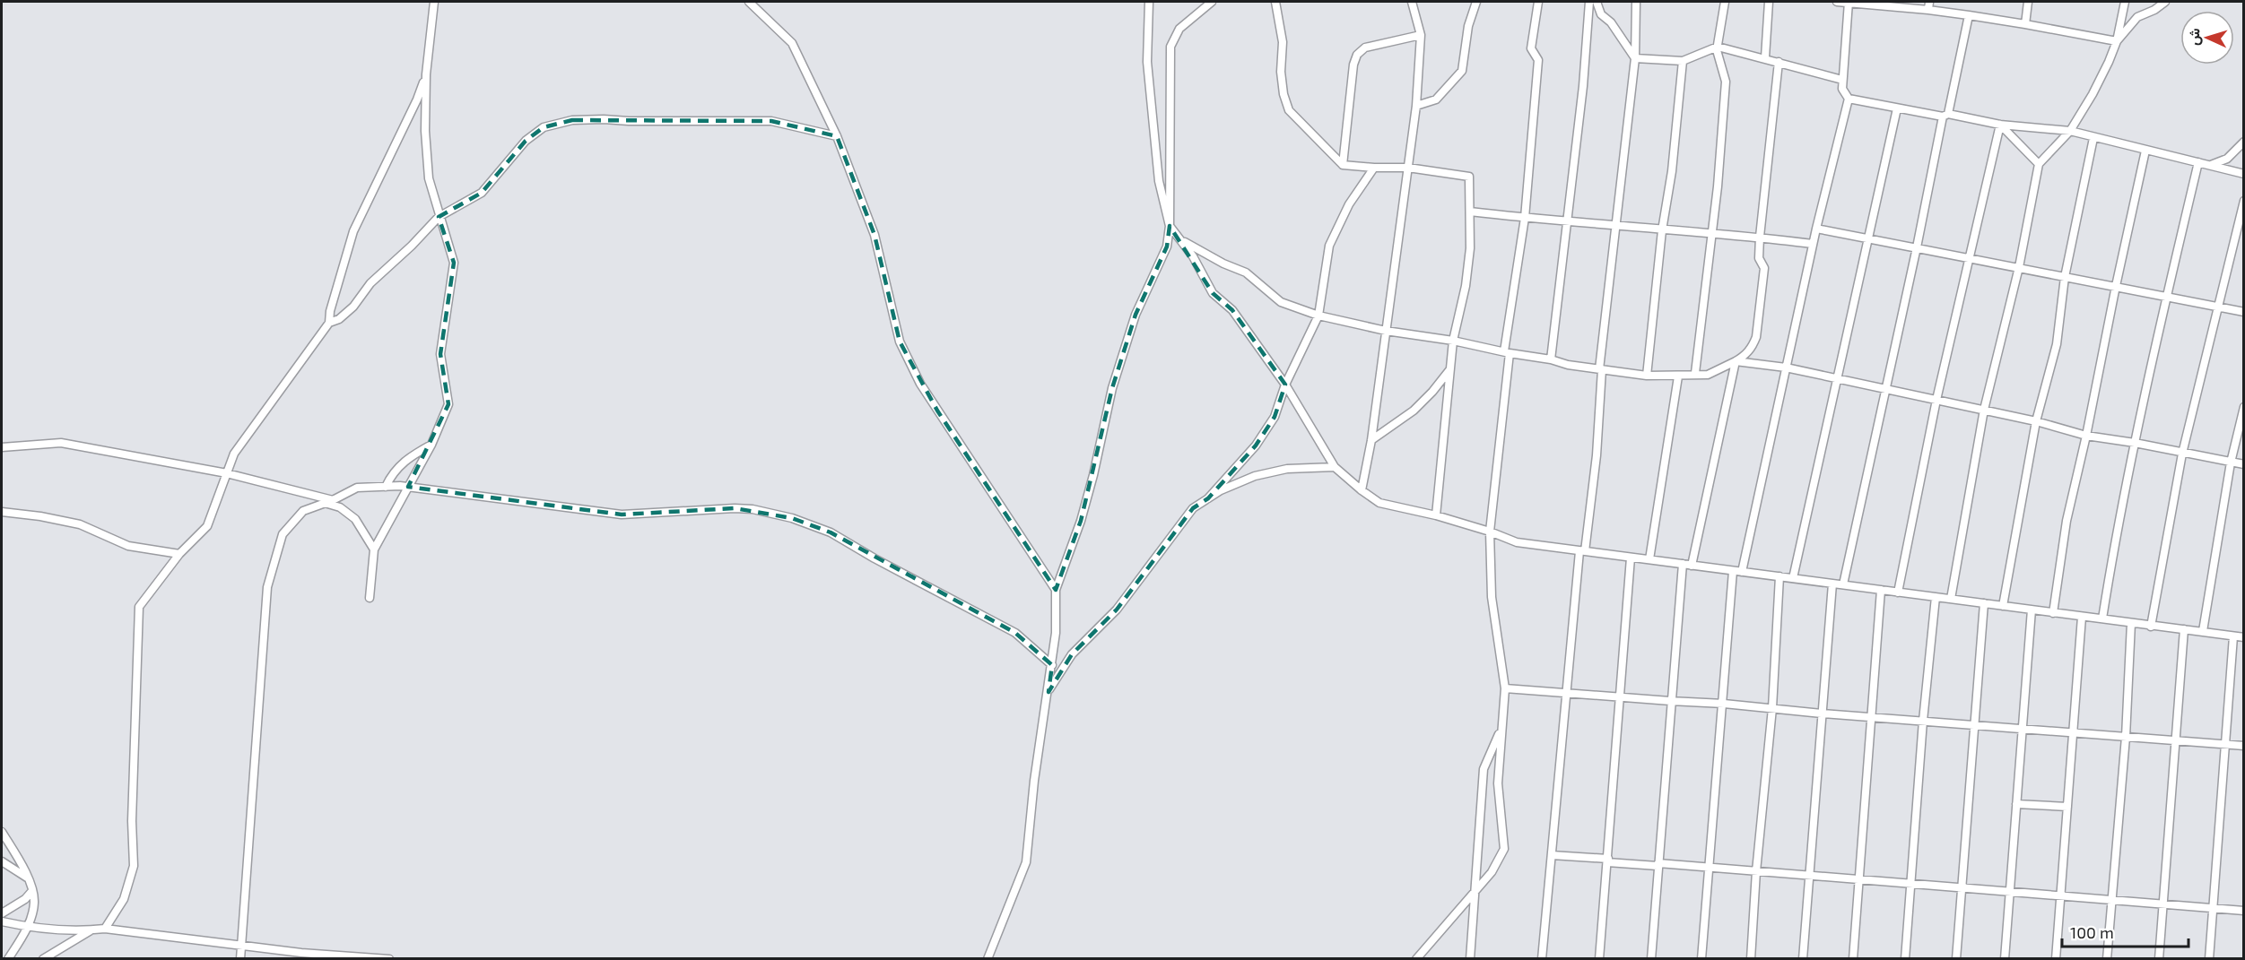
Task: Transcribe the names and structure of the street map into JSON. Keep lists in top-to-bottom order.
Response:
{
  "scale_bar": "100 m",
  "north": "left"
}
